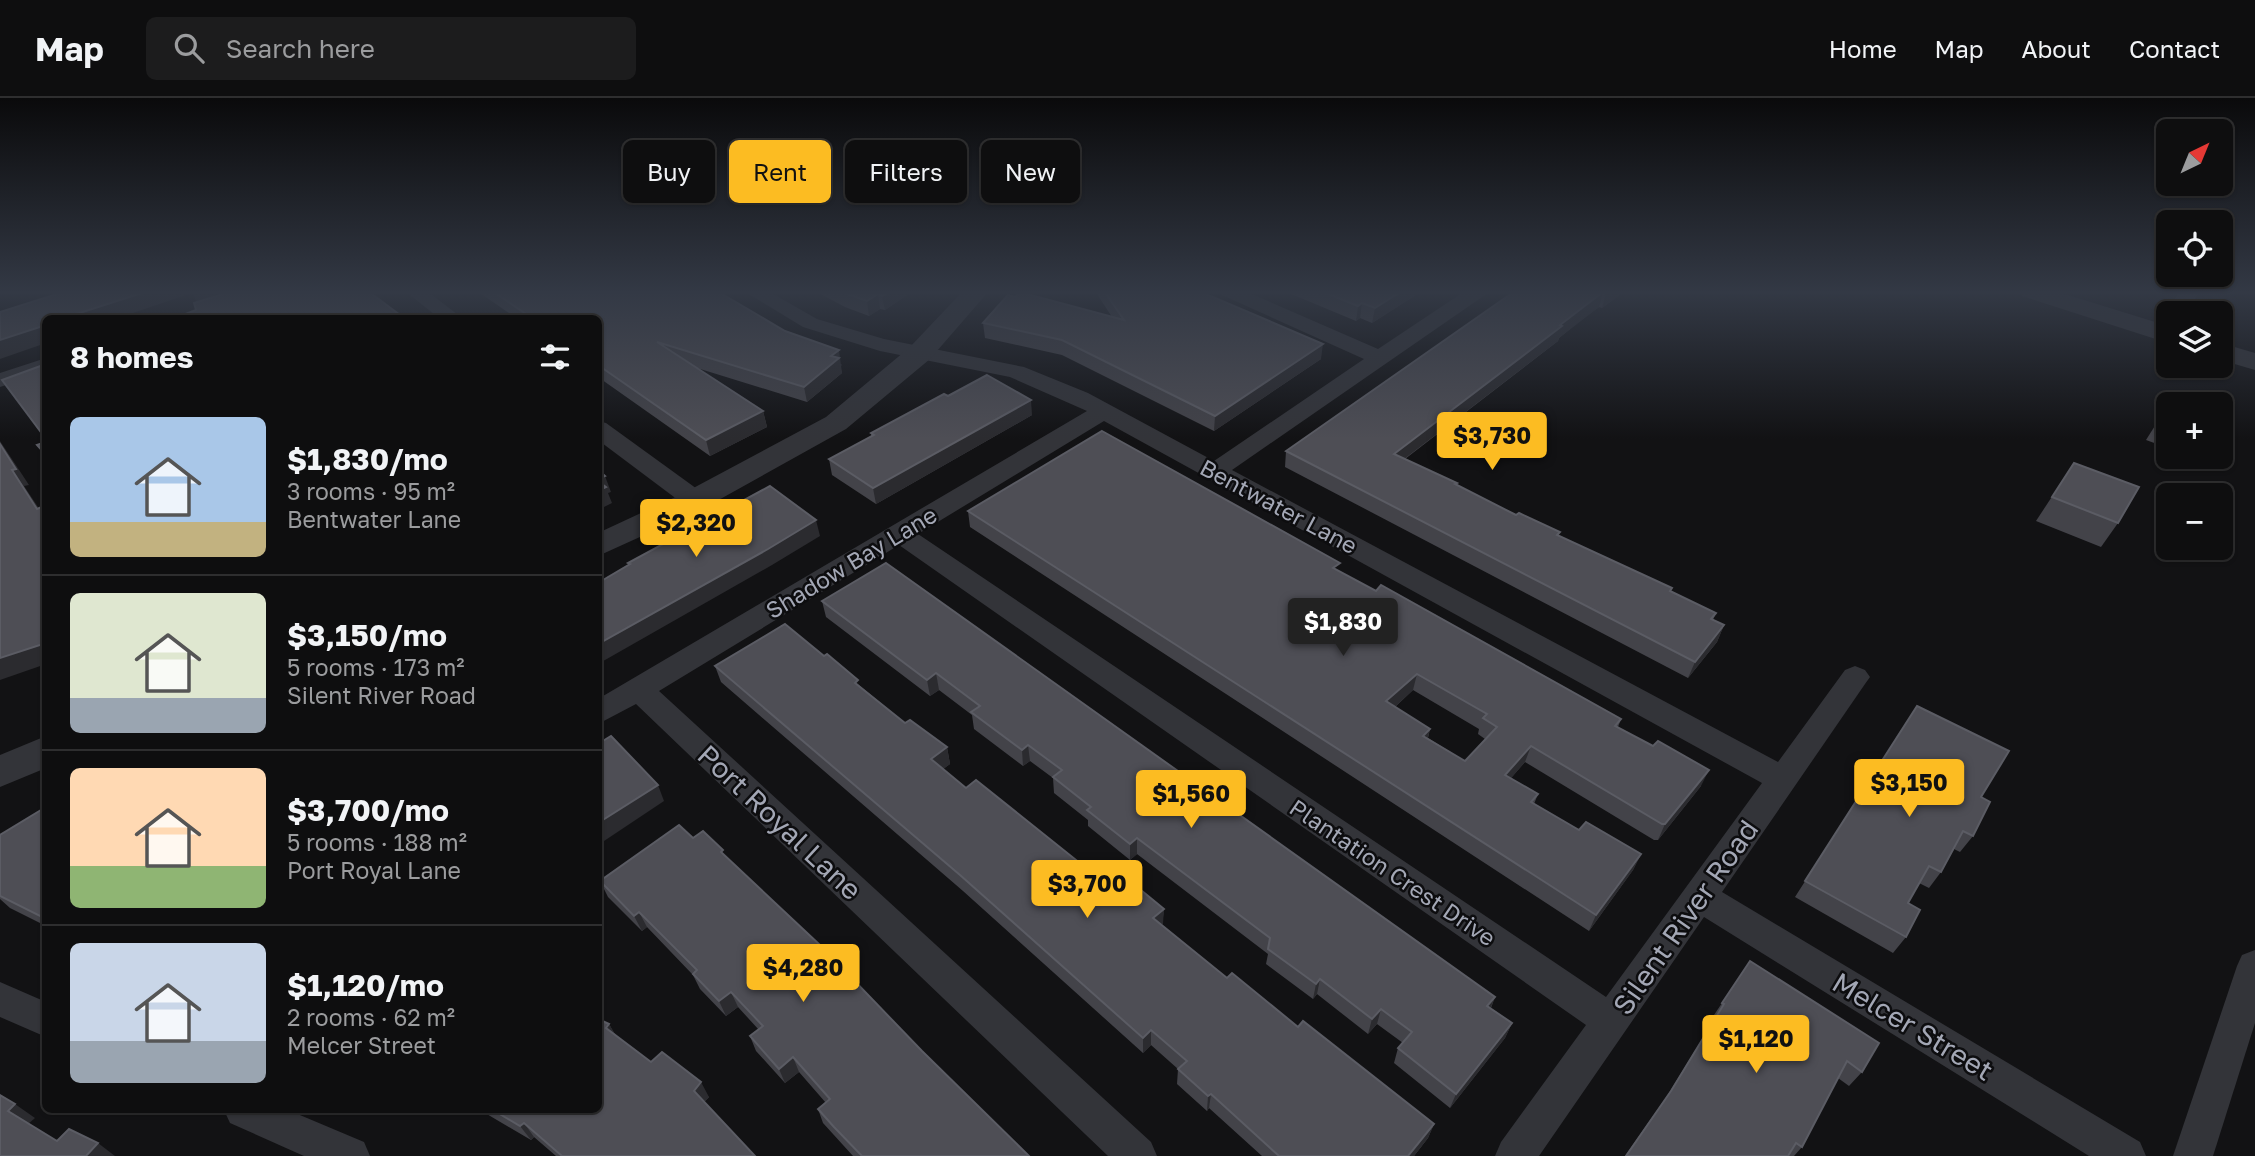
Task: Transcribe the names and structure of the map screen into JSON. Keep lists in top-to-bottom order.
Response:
{
  "streets": {
    "street": [
      "Bentwater Lane",
      "Shadow Bay Lane",
      "Port Royal Lane",
      "Plantation Crest Drive",
      "Silent River Road",
      "Melcer Street"
    ]
  },
  "crossings": [
    ["Bentwater Lane", "Shadow Bay Lane"],
    ["Bentwater Lane", "Silent River Road"],
    ["Shadow Bay Lane", "Port Royal Lane"],
    ["Shadow Bay Lane", "Plantation Crest Drive"],
    ["Plantation Crest Drive", "Silent River Road"],
    ["Silent River Road", "Melcer Street"]
  ],
  "north": "top right",
  "page": {
    "header": "Map",
    "search": "Search here",
    "nav": [
      "Home",
      "Map",
      "About",
      "Contact"
    ],
    "map_buttons": ["+", "−"],
    "chip": [
      "Buy",
      "Rent",
      "Filters",
      "New"
    ],
    "heading": "8 homes",
    "list": [
      {
        "name": "$1,830/mo",
        "note": "3 rooms · 95 m² · Bentwater Lane"
      },
      {
        "name": "$3,150/mo",
        "note": "5 rooms · 173 m² · Silent River Road"
      },
      {
        "name": "$3,700/mo",
        "note": "5 rooms · 188 m² · Port Royal Lane"
      },
      {
        "name": "$1,120/mo",
        "note": "2 rooms · 62 m² · Melcer Street"
      }
    ],
    "price": [
      "$3,730",
      "$2,320",
      "$1,830",
      "$3,150",
      "$1,560",
      "$3,700",
      "$4,280",
      "$1,120"
    ]
  }
}
